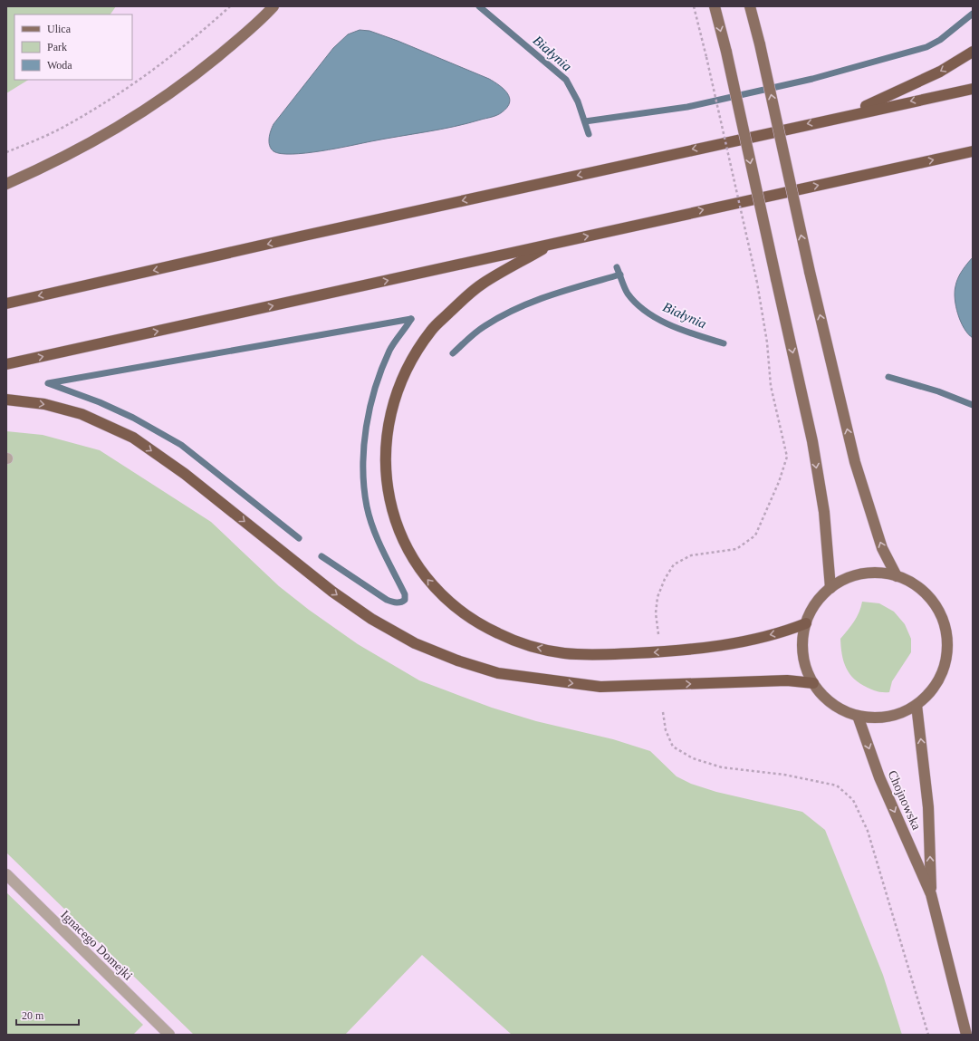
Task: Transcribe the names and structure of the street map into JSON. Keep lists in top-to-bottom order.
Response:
{
  "streets": {
    "main road": ["Chojnowska"],
    "street": ["Ignacego Domejki"]
  },
  "water": ["Białynia"],
  "legend": ["Ulica", "Park", "Woda"],
  "scale_bar": "20 m"
}
